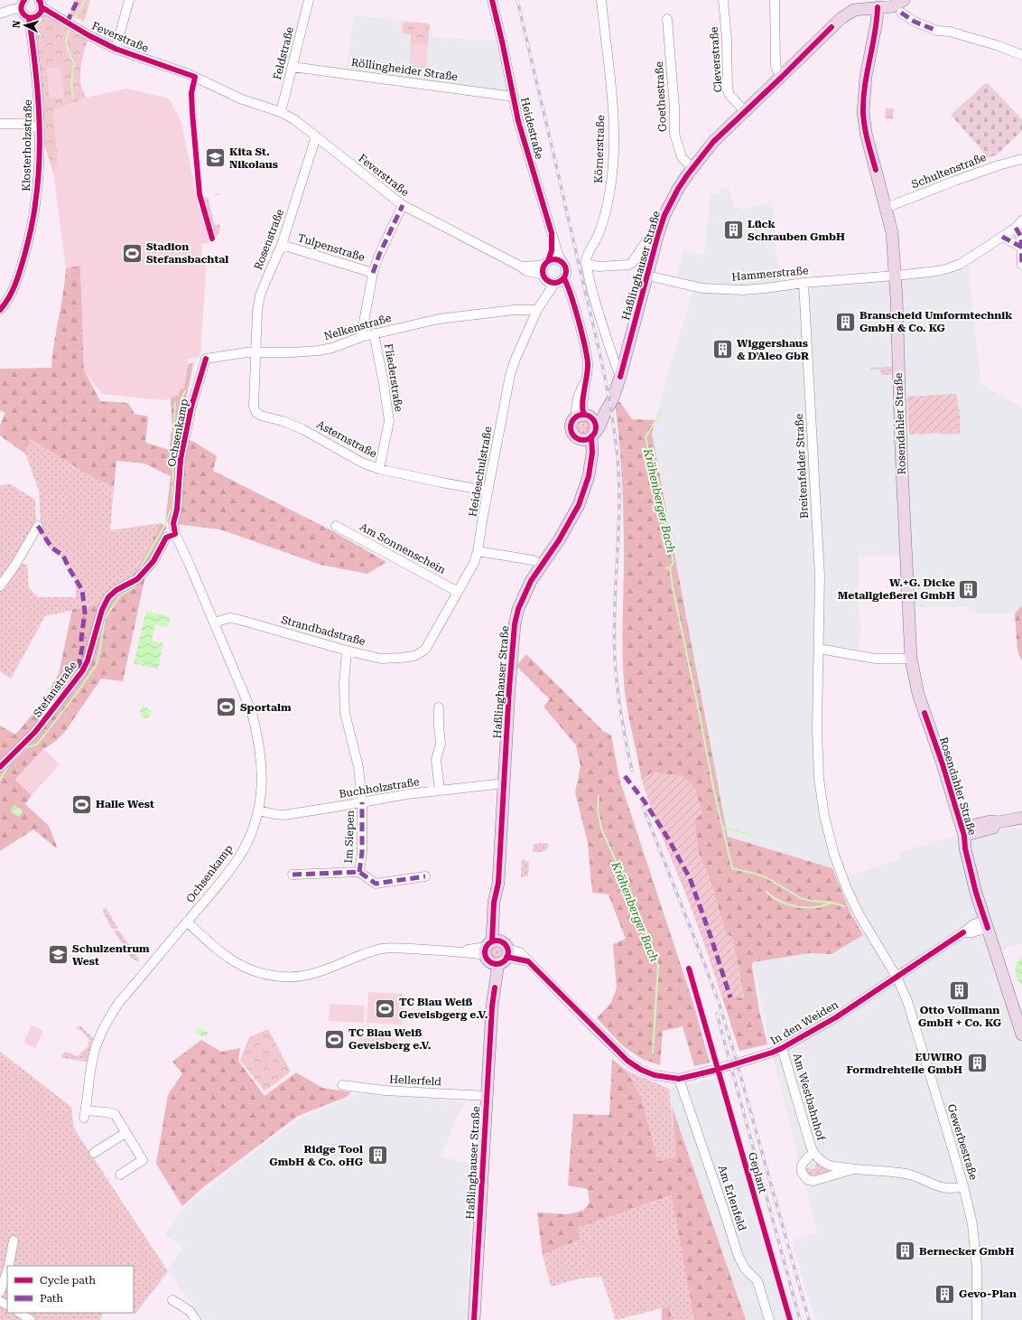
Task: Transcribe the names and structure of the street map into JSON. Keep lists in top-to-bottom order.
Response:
{
  "streets": {
    "main road": ["Haßlinghauser Straße", "Rosendahler Straße"],
    "street": [
      "Feverstraße",
      "Feldstraße",
      "Cleverstraße",
      "Röllingheider Straße",
      "Goethestraße",
      "Heidestraße",
      "Klosterholzstraße",
      "Körnerstraße",
      "Schultenstraße",
      "Rosenstraße",
      "Tulpenstraße",
      "Hammerstraße",
      "Nelkenstraße",
      "Fliederstraße",
      "Ochsenkamp",
      "Asternstraße",
      "Breitenfelder Straße",
      "Heideschulstraße",
      "Am Sonnenschein",
      "Strandbadstraße",
      "Stefanstraße",
      "Buchholzstraße",
      "Im Siepen",
      "In den Weiden",
      "Hellerfeld",
      "Am Westbahnhof",
      "Gewerbestraße",
      "Am Erlenfeld"
    ],
    "cycle path": ["Geplant"]
  },
  "crossings": [
    ["Feverstraße", "Feldstraße"],
    ["Feverstraße", "Heidestraße"],
    ["Feverstraße", "Rosenstraße"],
    ["Feverstraße", "Heideschulstraße"],
    ["Feldstraße", "Röllingheider Straße"],
    ["Cleverstraße", "Haßlinghauser Straße"],
    ["Röllingheider Straße", "Heidestraße"],
    ["Goethestraße", "Haßlinghauser Straße"],
    ["Heidestraße", "Heideschulstraße"],
    ["Körnerstraße", "Haßlinghauser Straße"],
    ["Schultenstraße", "Rosendahler Straße"],
    ["Rosenstraße", "Tulpenstraße"],
    ["Rosenstraße", "Nelkenstraße"],
    ["Rosenstraße", "Asternstraße"],
    ["Haßlinghauser Straße", "Hammerstraße"],
    ["Haßlinghauser Straße", "Rosendahler Straße"],
    ["Haßlinghauser Straße", "Buchholzstraße"],
    ["Haßlinghauser Straße", "In den Weiden"],
    ["Haßlinghauser Straße", "Hellerfeld"],
    ["Hammerstraße", "Rosendahler Straße"],
    ["Hammerstraße", "Breitenfelder Straße"],
    ["Nelkenstraße", "Fliederstraße"],
    ["Nelkenstraße", "Ochsenkamp"],
    ["Nelkenstraße", "Asternstraße"],
    ["Nelkenstraße", "Heideschulstraße"],
    ["Fliederstraße", "Asternstraße"],
    ["Rosendahler Straße", "In den Weiden"],
    ["Ochsenkamp", "Strandbadstraße"],
    ["Ochsenkamp", "Stefanstraße"],
    ["Ochsenkamp", "Buchholzstraße"],
    ["Ochsenkamp", "In den Weiden"],
    ["Asternstraße", "Heideschulstraße"],
    ["Breitenfelder Straße", "In den Weiden"],
    ["Breitenfelder Straße", "Gewerbestraße"],
    ["Heideschulstraße", "Am Sonnenschein"],
    ["Heideschulstraße", "Strandbadstraße"],
    ["Strandbadstraße", "Im Siepen"],
    ["Buchholzstraße", "Im Siepen"],
    ["In den Weiden", "Am Westbahnhof"],
    ["In den Weiden", "Gewerbestraße"],
    ["In den Weiden", "Am Erlenfeld"],
    ["Am Westbahnhof", "Gewerbestraße"]
  ],
  "water": ["Krähenberger Bach"],
  "places": {
    "school or university": ["Kita St. Nikolaus", "Schulzentrum West"],
    "building": [
      "Lück Schrauben GmbH",
      "Branscheid Umformtechnik GmbH & Co. KG",
      "Wiggershaus & D'Aleo GbR",
      "W.+G. Dicke Metallgießerei GmbH",
      "Otto Vollmann GmbH + Co. KG",
      "EUWIRO Formdrehteile GmbH",
      "Ridge Tool GmbH & Co. oHG",
      "Bernecker GmbH",
      "Gevo-Plan"
    ],
    "sports": [
      "Stadion Stefansbachtal",
      "Sportalm",
      "Halle West",
      "TC Blau Weiß Gevelsbgerg e.V.",
      "TC Blau Weiß Gevelsberg e.V."
    ]
  },
  "legend": ["Cycle path", "Path"],
  "north": "left"
}
